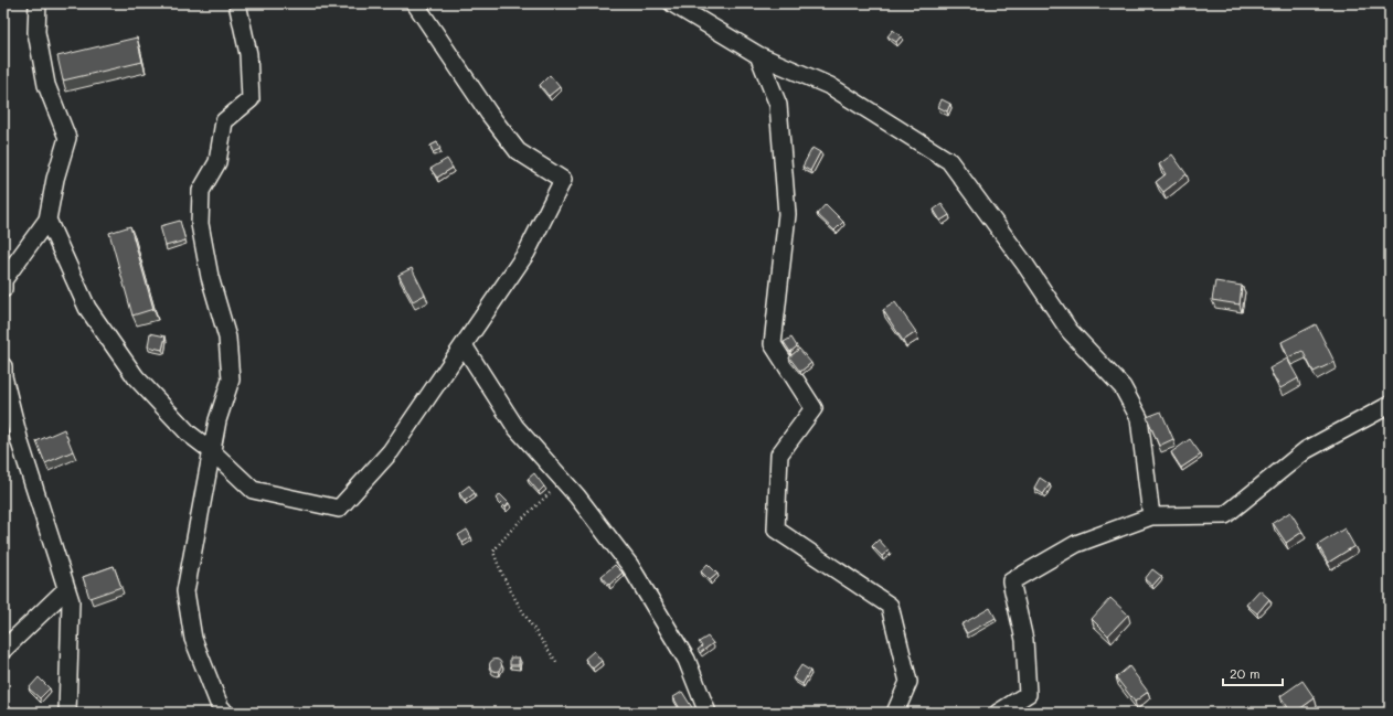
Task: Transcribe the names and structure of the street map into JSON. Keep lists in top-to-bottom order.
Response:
{
  "scale_bar": "20 m"
}
